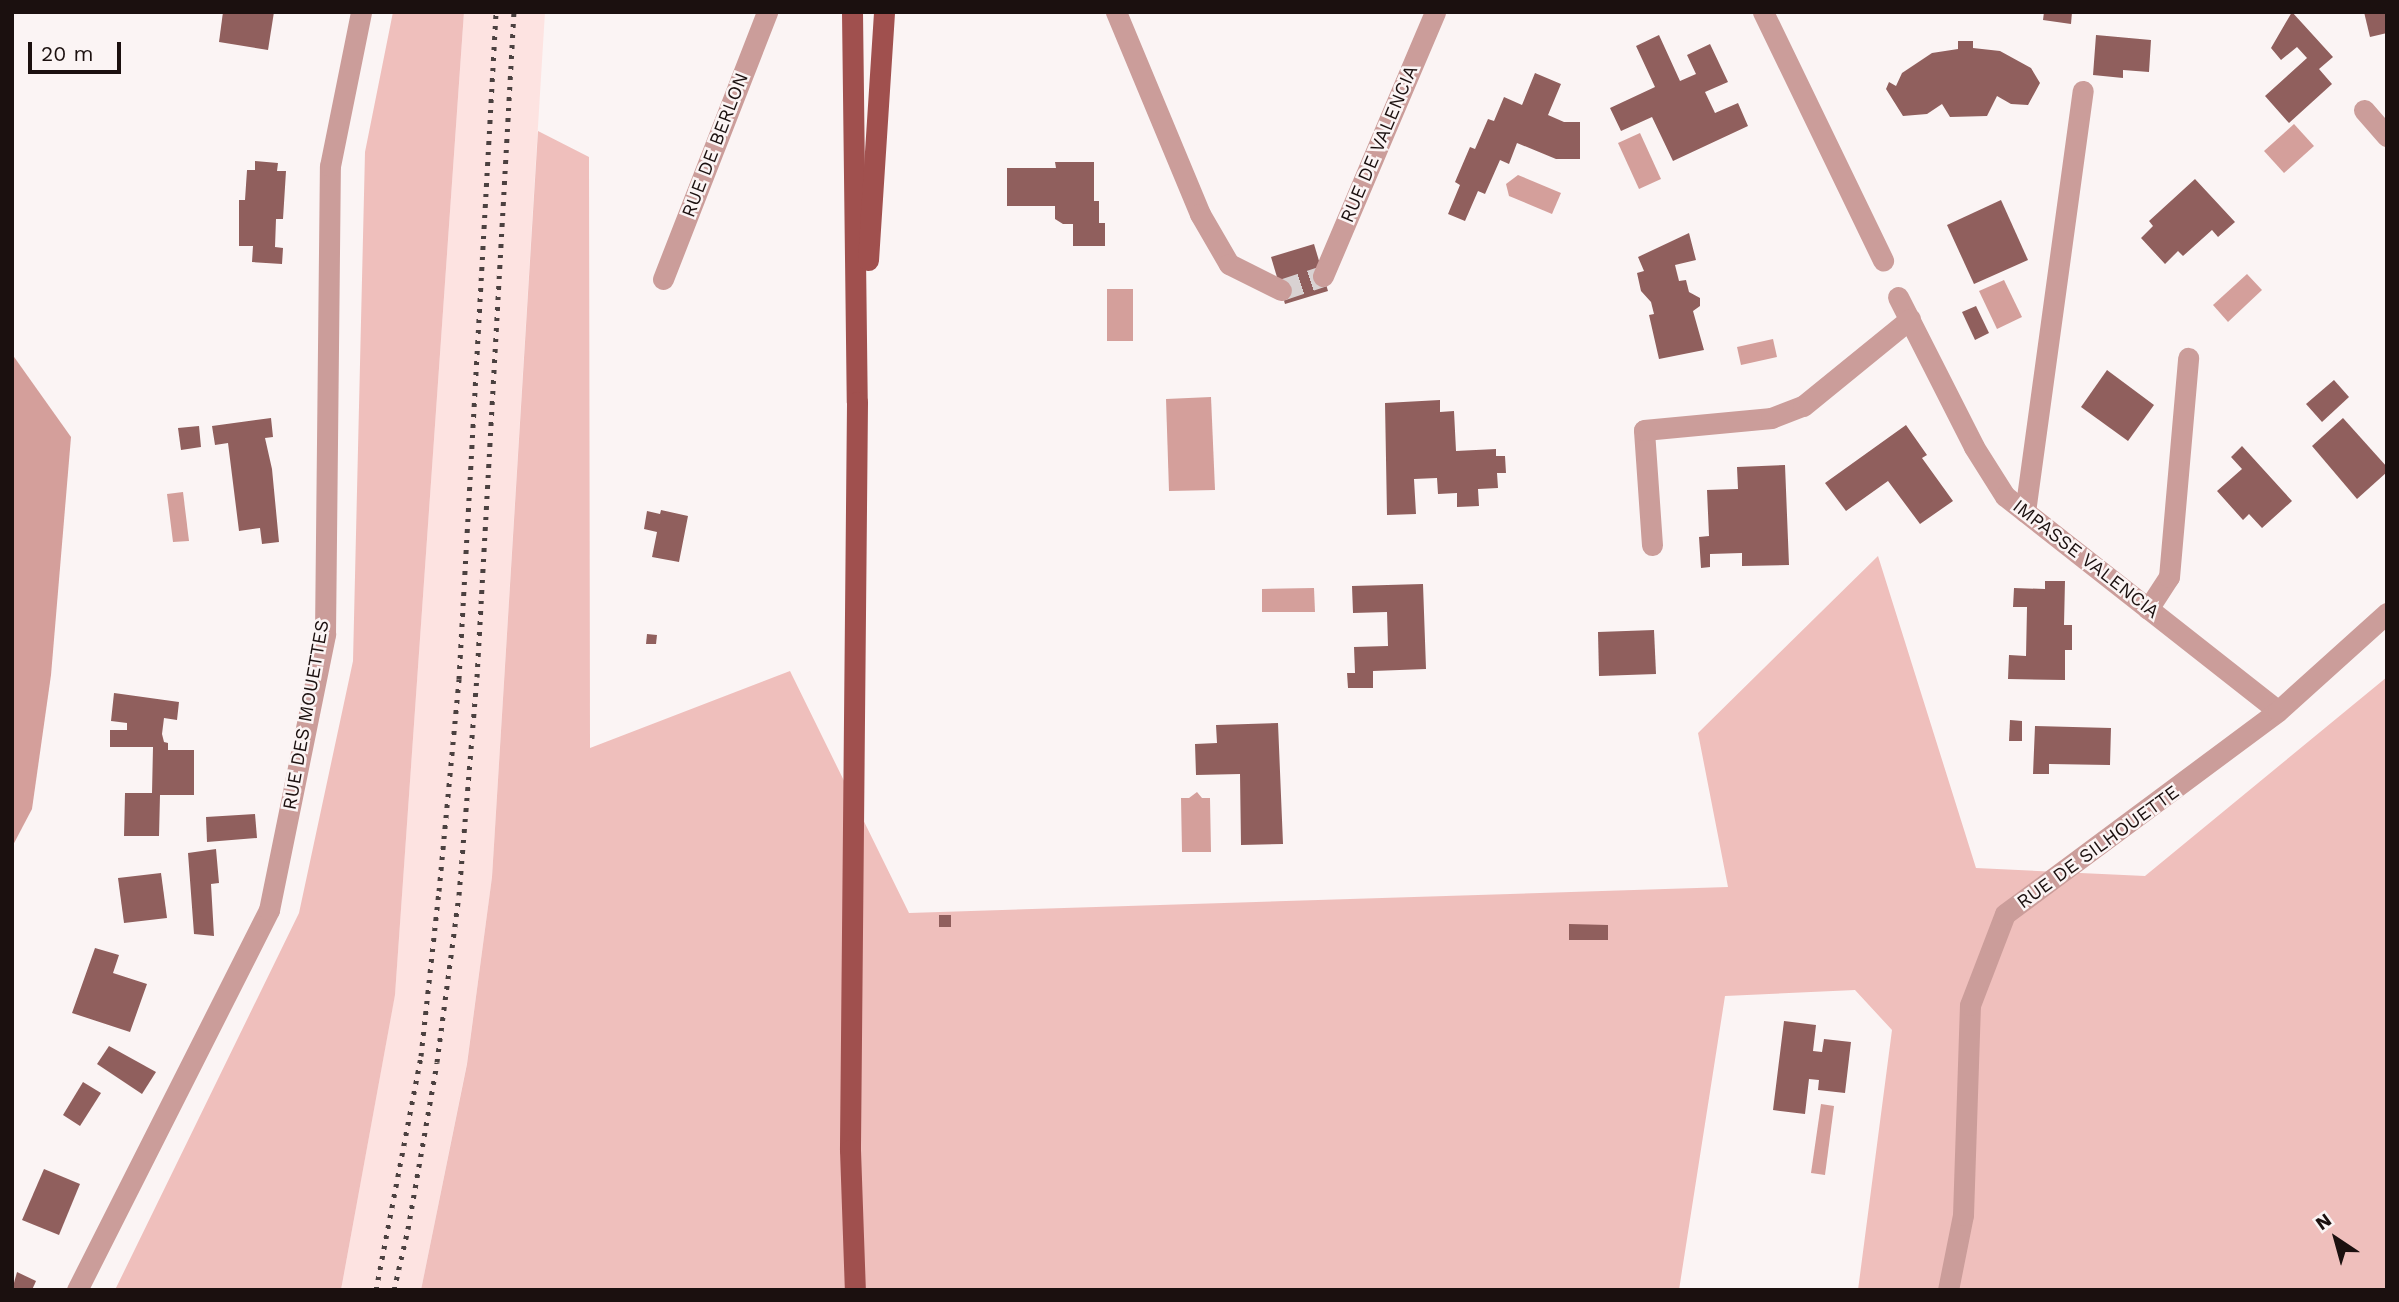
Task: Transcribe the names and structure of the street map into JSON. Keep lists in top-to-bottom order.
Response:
{
  "streets": {
    "street": [
      "RUE DE VALENCIA",
      "RUE DE BERLON",
      "IMPASSE VALENCIA",
      "RUE DES MOUETTES",
      "RUE DE SILHOUETTE"
    ]
  },
  "crossings": [
    ["IMPASSE VALENCIA", "RUE DE SILHOUETTE"]
  ],
  "scale_bar": "20 m",
  "north": "top left"
}
